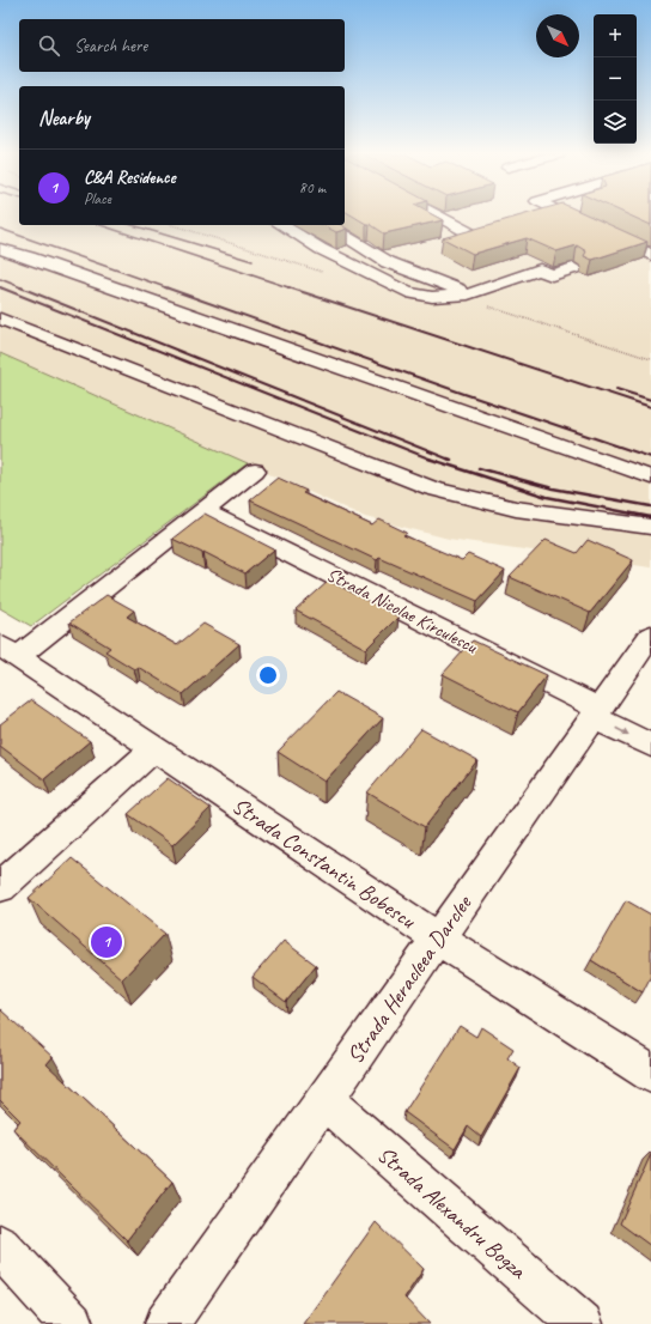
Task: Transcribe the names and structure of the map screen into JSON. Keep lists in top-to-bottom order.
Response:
{
  "streets": {
    "street": [
      "Strada Nicolae Kirculescu",
      "Strada Constantin Bobescu",
      "Strada Heracleea Darclee",
      "Strada Alexandru Bogza"
    ]
  },
  "crossings": [
    ["Strada Nicolae Kirculescu", "Strada Heracleea Darclee"],
    ["Strada Constantin Bobescu", "Strada Heracleea Darclee"],
    ["Strada Heracleea Darclee", "Strada Alexandru Bogza"]
  ],
  "north": "bottom right",
  "page": {
    "map_buttons": ["+", "−"],
    "search": "Search here",
    "heading": "Nearby",
    "list": [
      {
        "mark": "1",
        "name": "C&A Residence",
        "note": "Place",
        "value": "80 m"
      }
    ],
    "pins": "1"
  }
}
